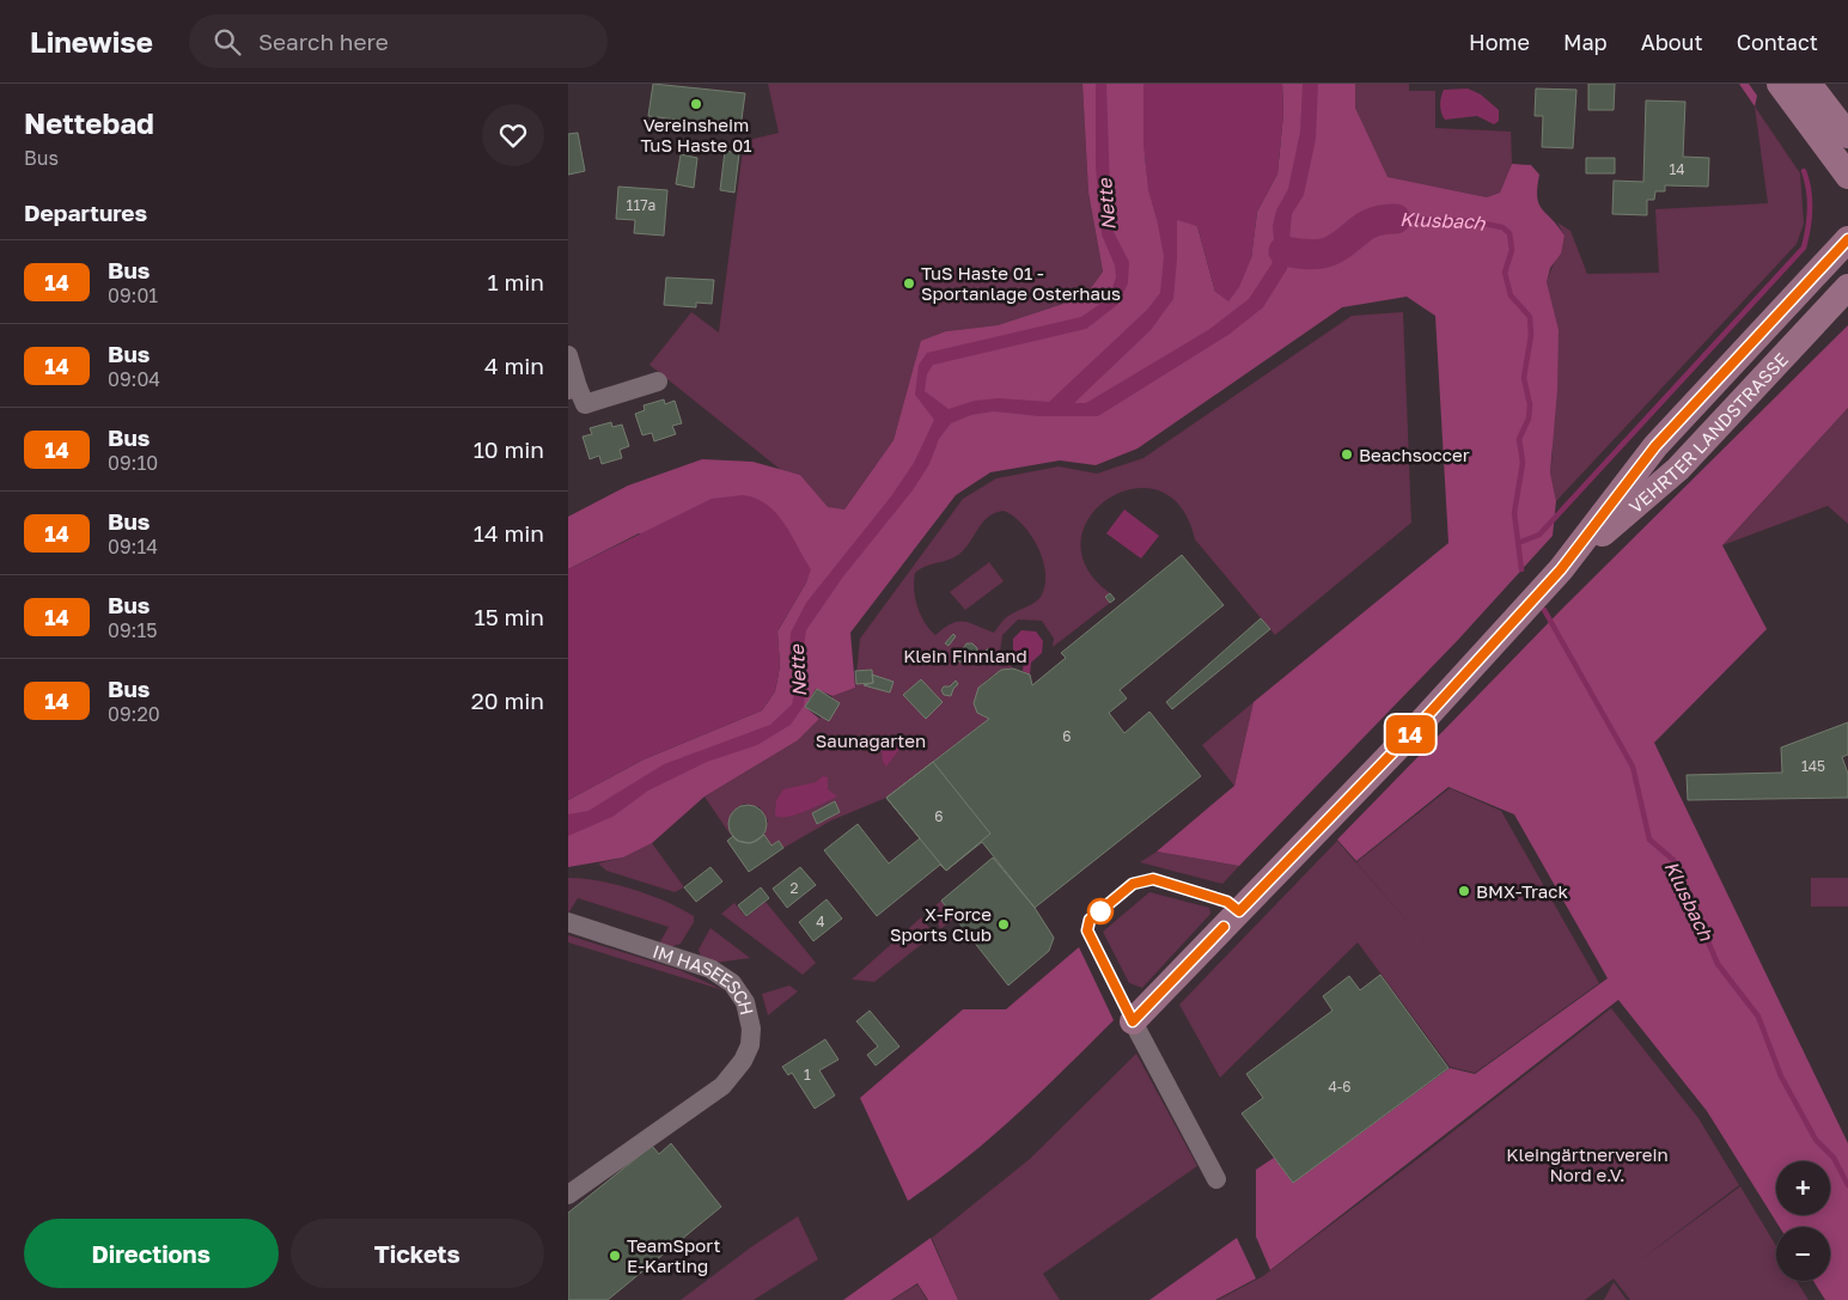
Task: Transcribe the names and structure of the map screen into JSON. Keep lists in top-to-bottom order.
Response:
{
  "streets": {
    "main road": ["VEHRTER LANDSTRASSE"],
    "street": ["IM HASEESCH"]
  },
  "water": ["Nette", "Klusbach"],
  "parks": ["Klein Finnland", "Saunagarten", "Kleingärtnerverein Nord e.V."],
  "places": [
    "Vereinsheim TuS Haste 01",
    "TuS Haste 01 - Sportanlage Osterhaus",
    "Beachsoccer",
    "BMX-Track",
    "X-Force Sports Club",
    "TeamSport E-Karting"
  ],
  "lines": ["bus line 14"],
  "house_numbers": [
    "14",
    "117a",
    "6",
    "145",
    "6",
    "2",
    "4",
    "1",
    "4-6"
  ],
  "page": {
    "header": "Linewise",
    "search": "Search here",
    "nav": [
      "Home",
      "Map",
      "About",
      "Contact"
    ],
    "heading": [
      ["Nettebad", "Bus"],
      "Departures"
    ],
    "on_map": "14",
    "list": [
      {
        "mark": "14",
        "name": "Bus",
        "note": "09:01",
        "value": "1 min"
      },
      {
        "mark": "14",
        "name": "Bus",
        "note": "09:04",
        "value": "4 min"
      },
      {
        "mark": "14",
        "name": "Bus",
        "note": "09:10",
        "value": "10 min"
      },
      {
        "mark": "14",
        "name": "Bus",
        "note": "09:14",
        "value": "14 min"
      },
      {
        "mark": "14",
        "name": "Bus",
        "note": "09:15",
        "value": "15 min"
      },
      {
        "mark": "14",
        "name": "Bus",
        "note": "09:20",
        "value": "20 min"
      }
    ],
    "map_buttons": ["+", "−"],
    "buttons": ["Directions", "Tickets"]
  }
}
